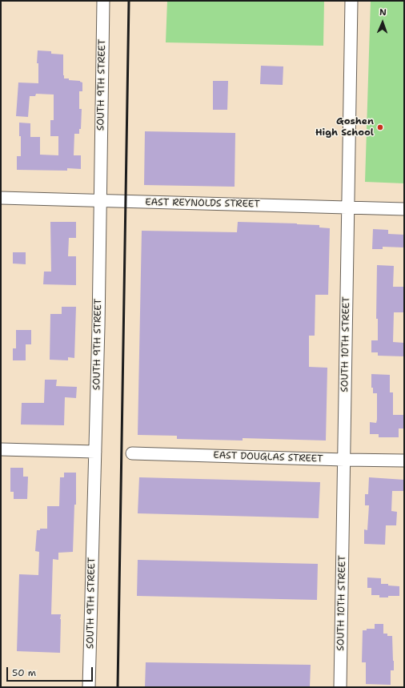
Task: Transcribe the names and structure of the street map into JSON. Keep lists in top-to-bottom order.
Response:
{
  "streets": {
    "street": [
      "SOUTH 9TH STREET",
      "EAST REYNOLDS STREET",
      "SOUTH 10TH STREET",
      "EAST DOUGLAS STREET"
    ]
  },
  "crossings": [
    ["SOUTH 9TH STREET", "EAST REYNOLDS STREET"],
    ["EAST REYNOLDS STREET", "SOUTH 10TH STREET"],
    ["SOUTH 10TH STREET", "EAST DOUGLAS STREET"]
  ],
  "places": ["Goshen High School"],
  "scale_bar": "50 m",
  "north": "top"
}
